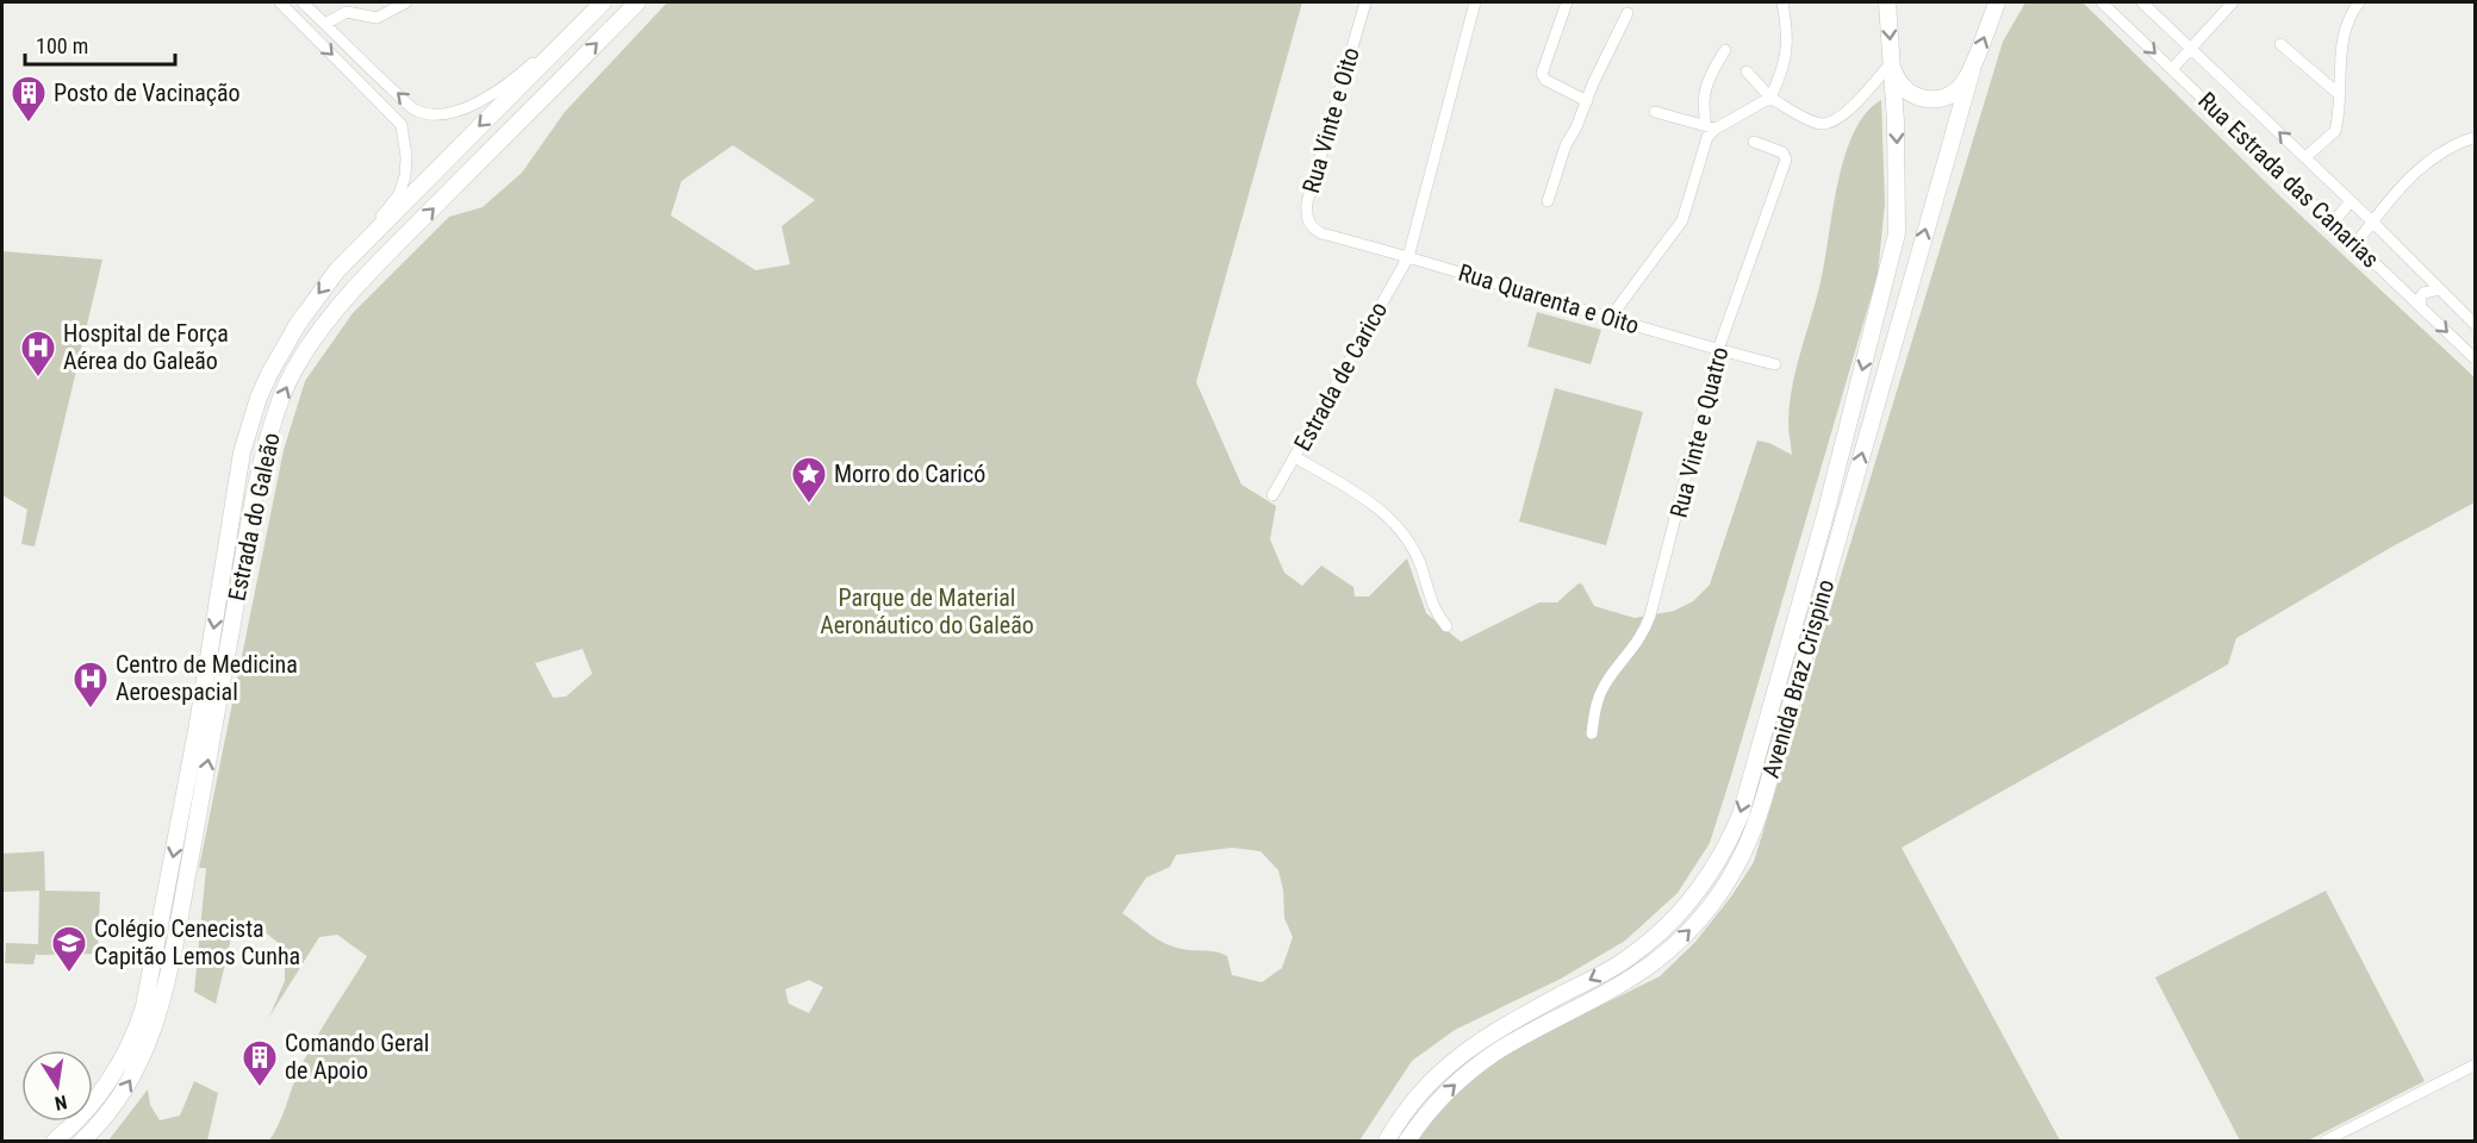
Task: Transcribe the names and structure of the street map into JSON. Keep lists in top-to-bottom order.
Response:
{
  "streets": {
    "main road": ["Estrada do Galeão", "Avenida Braz Crispino"],
    "street": [
      "Rua Vinte e Oito",
      "Rua Estrada das Canarias",
      "Rua Quarenta e Oito",
      "Estrada de Carico",
      "Rua Vinte e Quatro"
    ]
  },
  "crossings": [
    ["Rua Vinte e Oito", "Rua Quarenta e Oito"],
    ["Rua Quarenta e Oito", "Estrada de Carico"],
    ["Rua Quarenta e Oito", "Rua Vinte e Quatro"]
  ],
  "parks": ["Parque de Material Aeronáutico do Galeão"],
  "places": {
    "building": ["Posto de Vacinação", "Comando Geral de Apoio"],
    "hospital": ["Hospital de Força Aérea do Galeão", "Centro de Medicina Aeroespacial"],
    "place": ["Morro do Caricó"],
    "school or university": ["Colégio Cenecista Capitão Lemos Cunha"]
  },
  "scale_bar": "100 m",
  "north": "bottom"
}
